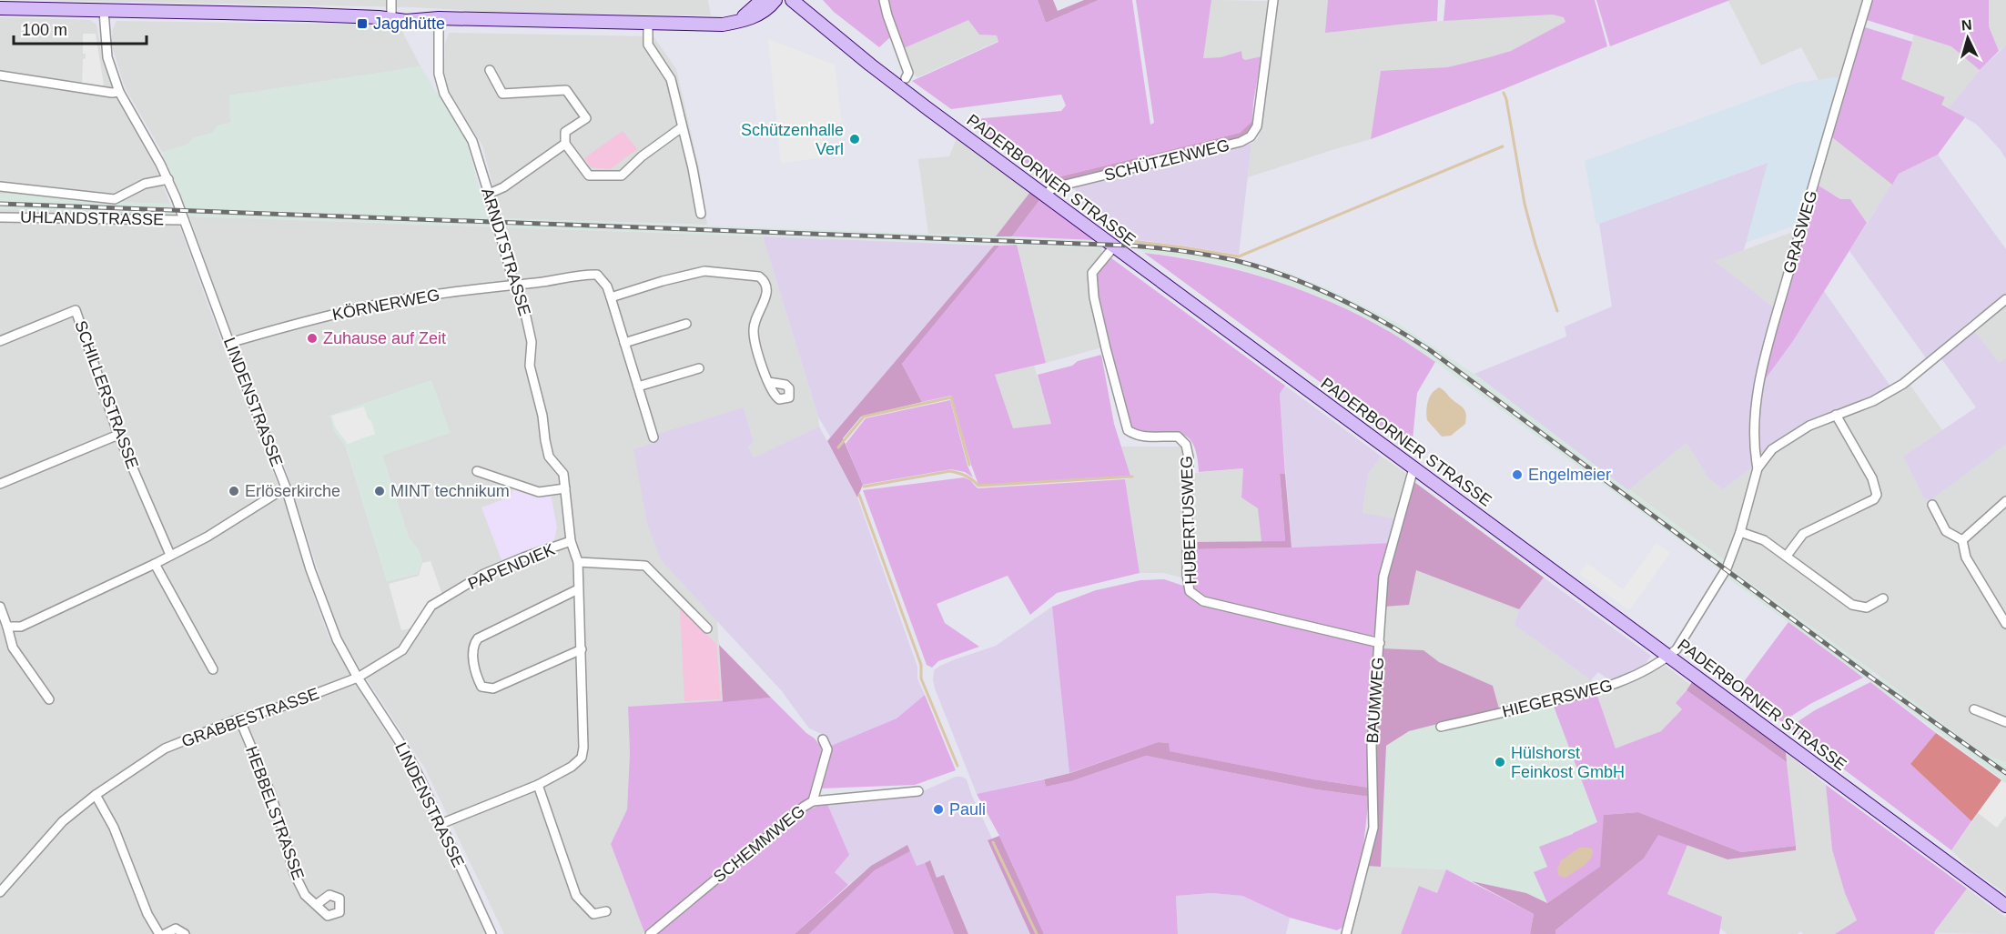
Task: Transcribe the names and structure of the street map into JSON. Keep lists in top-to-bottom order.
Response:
{
  "streets": {
    "main road": ["PADERBORNER STRASSE"],
    "street": [
      "SCHÜTZENWEG",
      "UHLANDSTRASSE",
      "GRASWEG",
      "ARNDTSTRASSE",
      "KÖRNERWEG",
      "SCHILLERSTRASSE",
      "LINDENSTRASSE",
      "HUBERTUSWEG",
      "PAPENDIEK",
      "HIEGERSWEG",
      "BAUMWEG",
      "GRABBESTRASSE",
      "HEBBELSTRASSE",
      "SCHEMMWEG"
    ]
  },
  "crossings": [
    ["SCHÜTZENWEG", "PADERBORNER STRASSE"],
    ["PADERBORNER STRASSE", "HUBERTUSWEG"],
    ["PADERBORNER STRASSE", "HIEGERSWEG"],
    ["PADERBORNER STRASSE", "BAUMWEG"],
    ["UHLANDSTRASSE", "LINDENSTRASSE"],
    ["GRASWEG", "HIEGERSWEG"],
    ["ARNDTSTRASSE", "KÖRNERWEG"],
    ["ARNDTSTRASSE", "PAPENDIEK"],
    ["KÖRNERWEG", "LINDENSTRASSE"],
    ["LINDENSTRASSE", "PAPENDIEK"],
    ["LINDENSTRASSE", "GRABBESTRASSE"],
    ["HUBERTUSWEG", "BAUMWEG"],
    ["PAPENDIEK", "GRABBESTRASSE"],
    ["GRABBESTRASSE", "HEBBELSTRASSE"]
  ],
  "places": {
    "transit": ["Jagdhütte"],
    "other": [
      "Schützenhalle Verl",
      "Zuhause auf Zeit",
      "Engelmeier",
      "Erlöserkirche",
      "MINT technikum",
      "Hülshorst Feinkost GmbH",
      "Pauli"
    ]
  },
  "scale_bar": "100 m",
  "north": "top"
}
